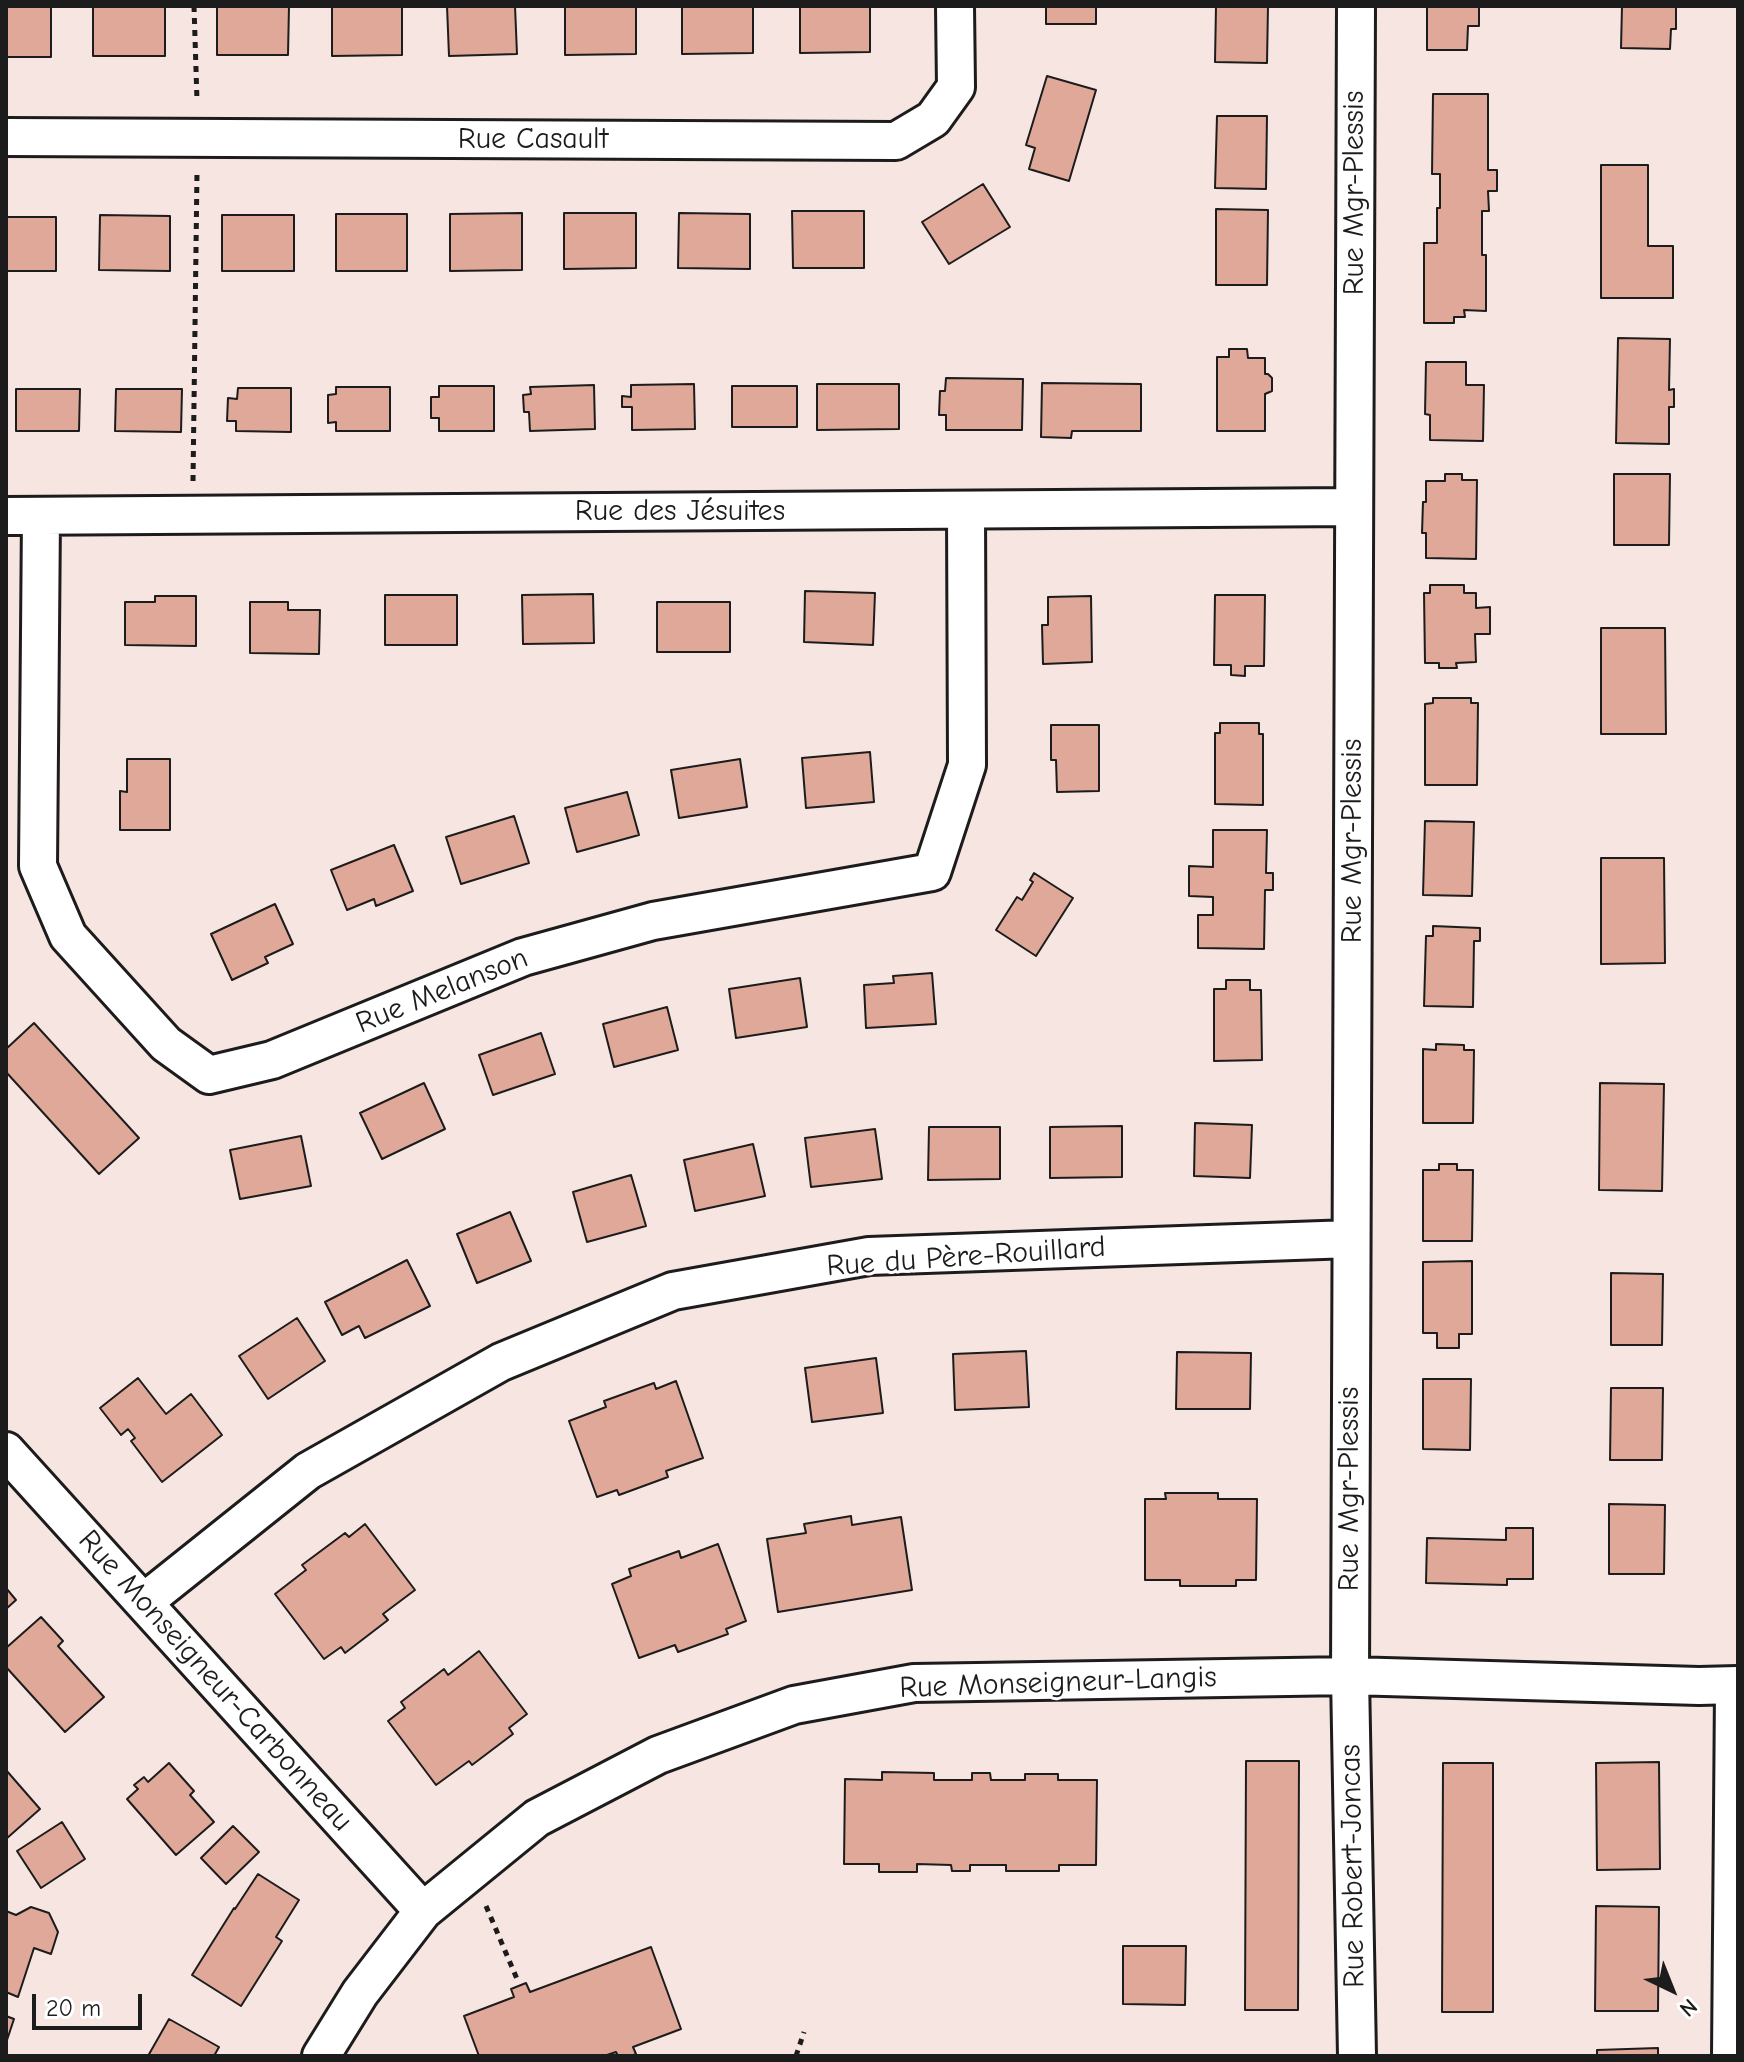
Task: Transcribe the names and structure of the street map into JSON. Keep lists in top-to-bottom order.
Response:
{
  "streets": {
    "street": [
      "Rue Casault",
      "Rue Mgr-Plessis",
      "Rue des Jésuites",
      "Rue Melanson",
      "Rue du Père-Rouillard",
      "Rue Monseigneur-Carbonneau",
      "Rue Monseigneur-Langis",
      "Rue Robert-Joncas"
    ]
  },
  "crossings": [
    ["Rue Mgr-Plessis", "Rue des Jésuites"],
    ["Rue Mgr-Plessis", "Rue du Père-Rouillard"],
    ["Rue Mgr-Plessis", "Rue Monseigneur-Langis"],
    ["Rue Mgr-Plessis", "Rue Robert-Joncas"],
    ["Rue des Jésuites", "Rue Melanson"],
    ["Rue du Père-Rouillard", "Rue Monseigneur-Carbonneau"],
    ["Rue Monseigneur-Carbonneau", "Rue Monseigneur-Langis"],
    ["Rue Monseigneur-Langis", "Rue Robert-Joncas"]
  ],
  "scale_bar": "20 m",
  "north": "bottom right"
}
